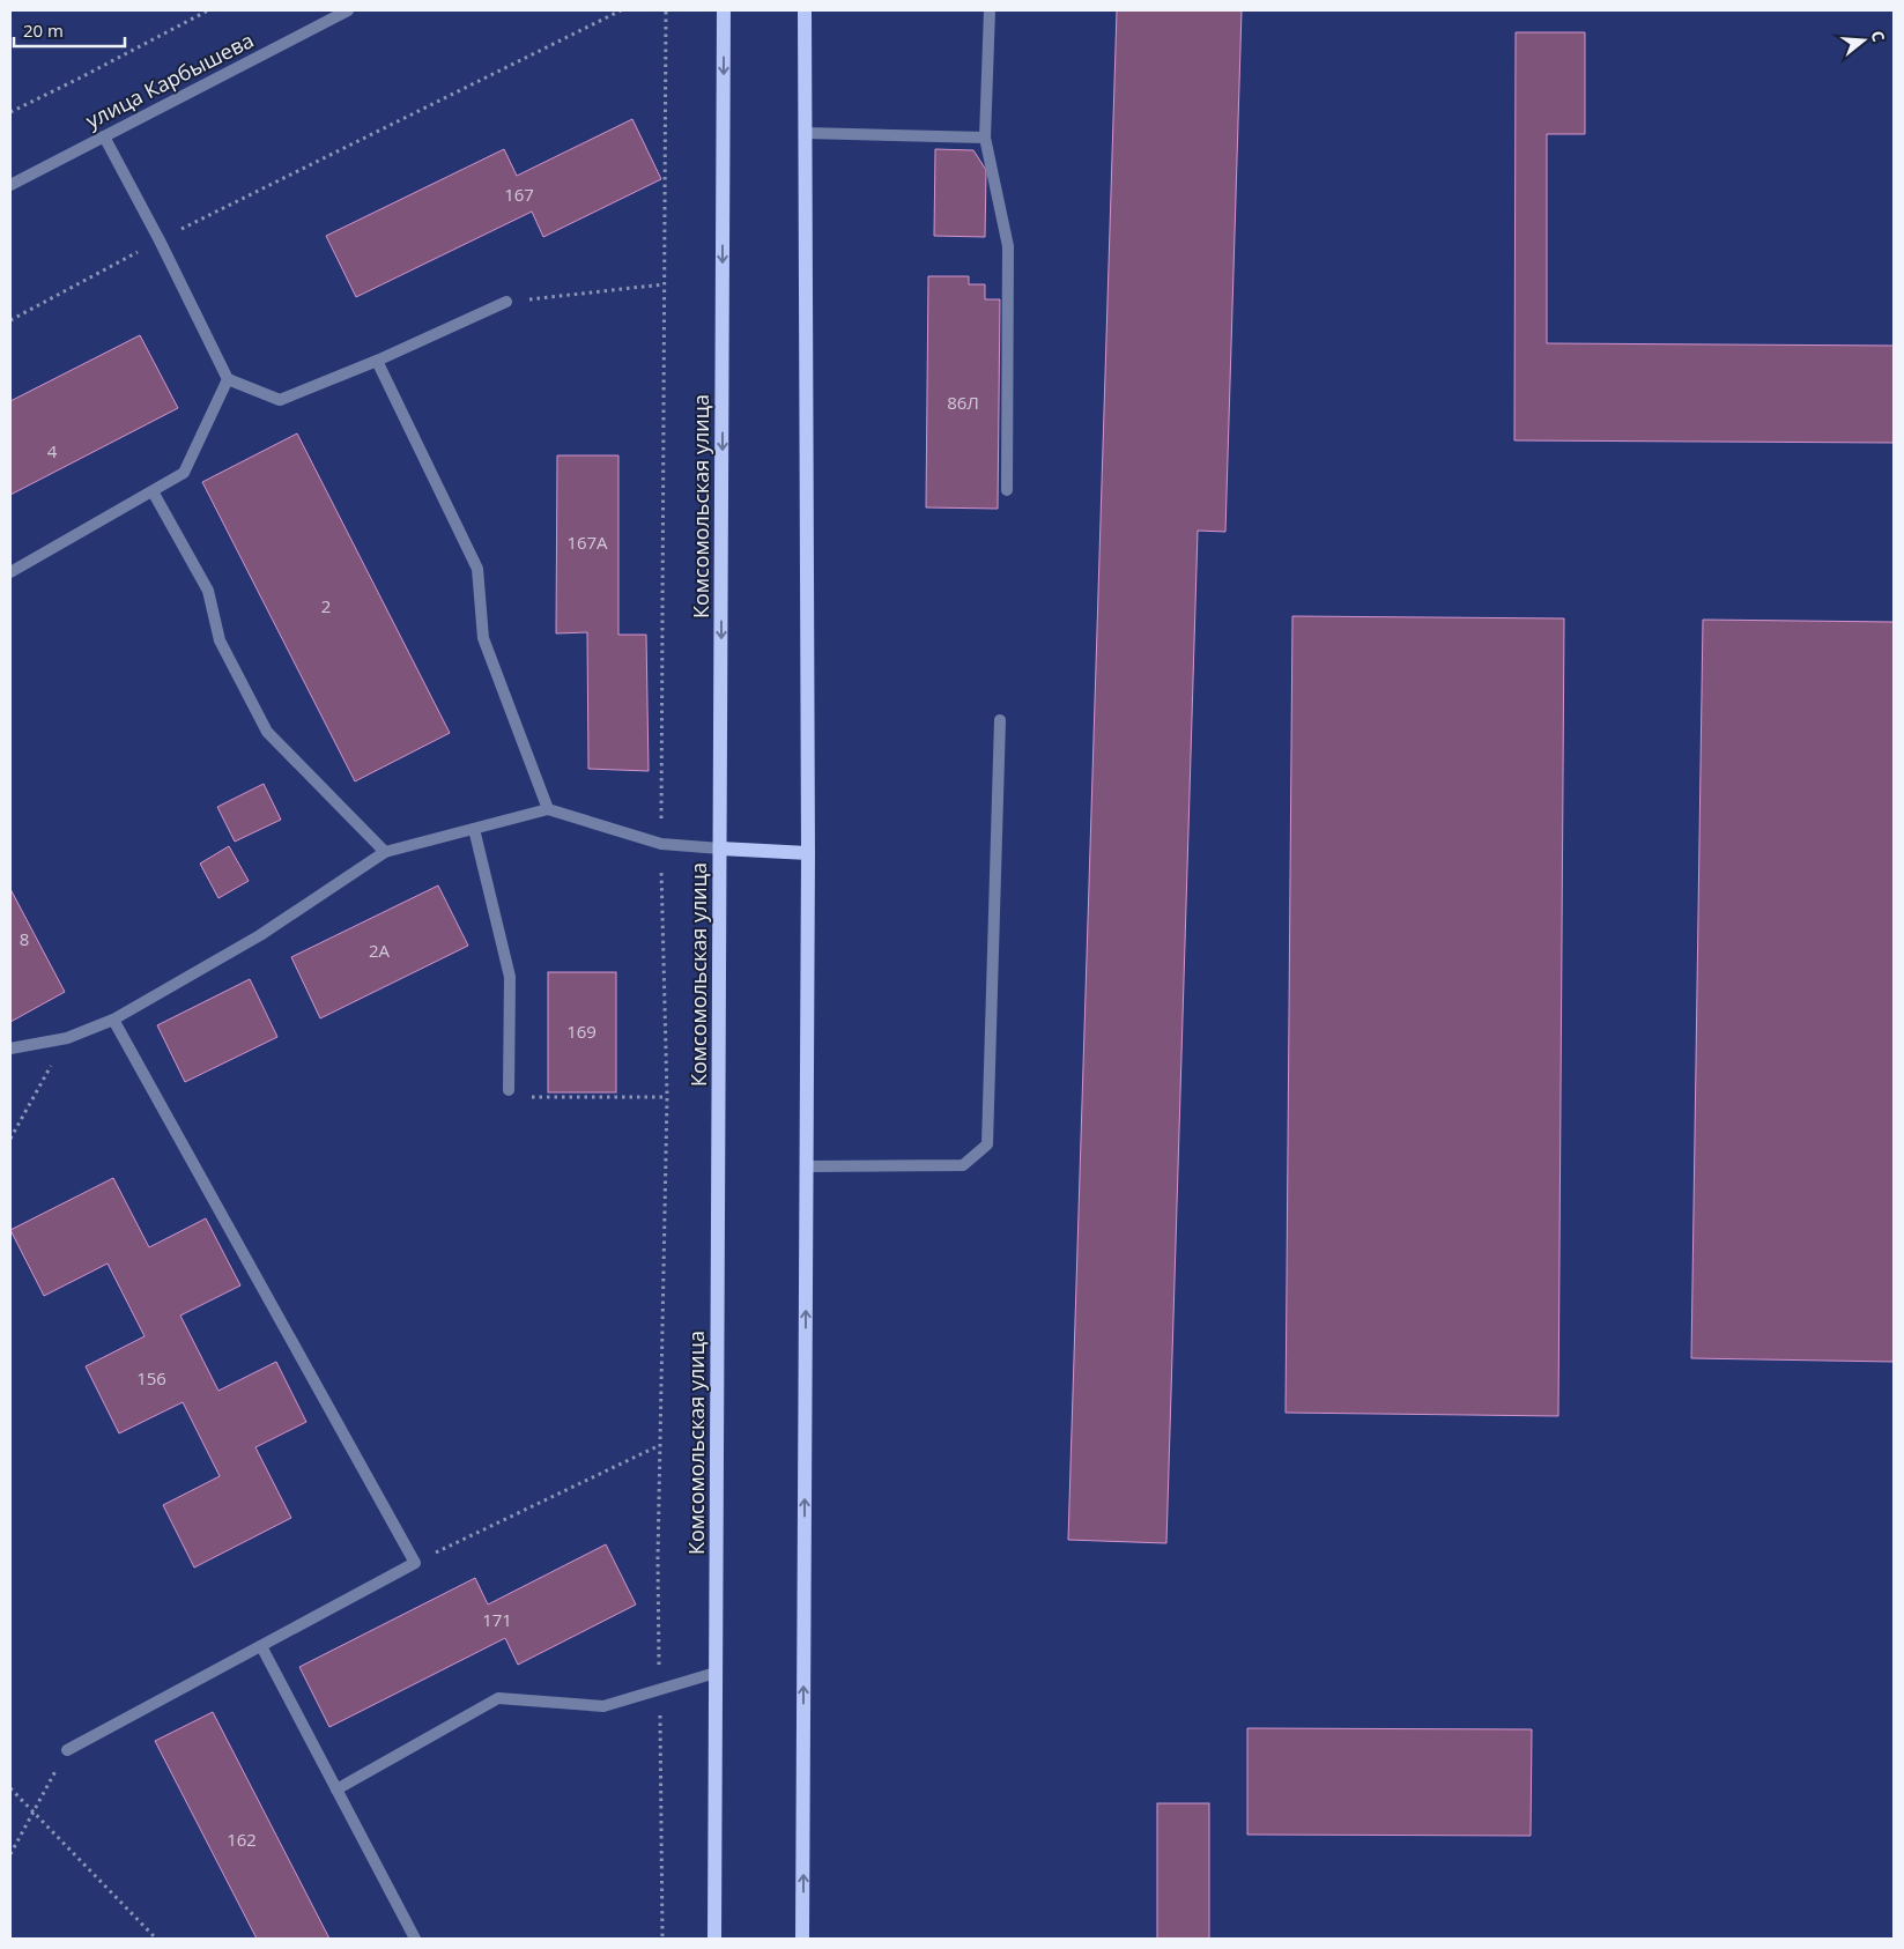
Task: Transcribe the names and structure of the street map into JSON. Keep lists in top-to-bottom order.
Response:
{
  "streets": {
    "main road": ["Комсомольская улица"],
    "street": ["улица Карбышева"]
  },
  "house_numbers": [
    "167",
    "86Л",
    "4",
    "167А",
    "2",
    "8",
    "2А",
    "169",
    "156",
    "171",
    "162"
  ],
  "scale_bar": "20 m",
  "north": "right"
}
